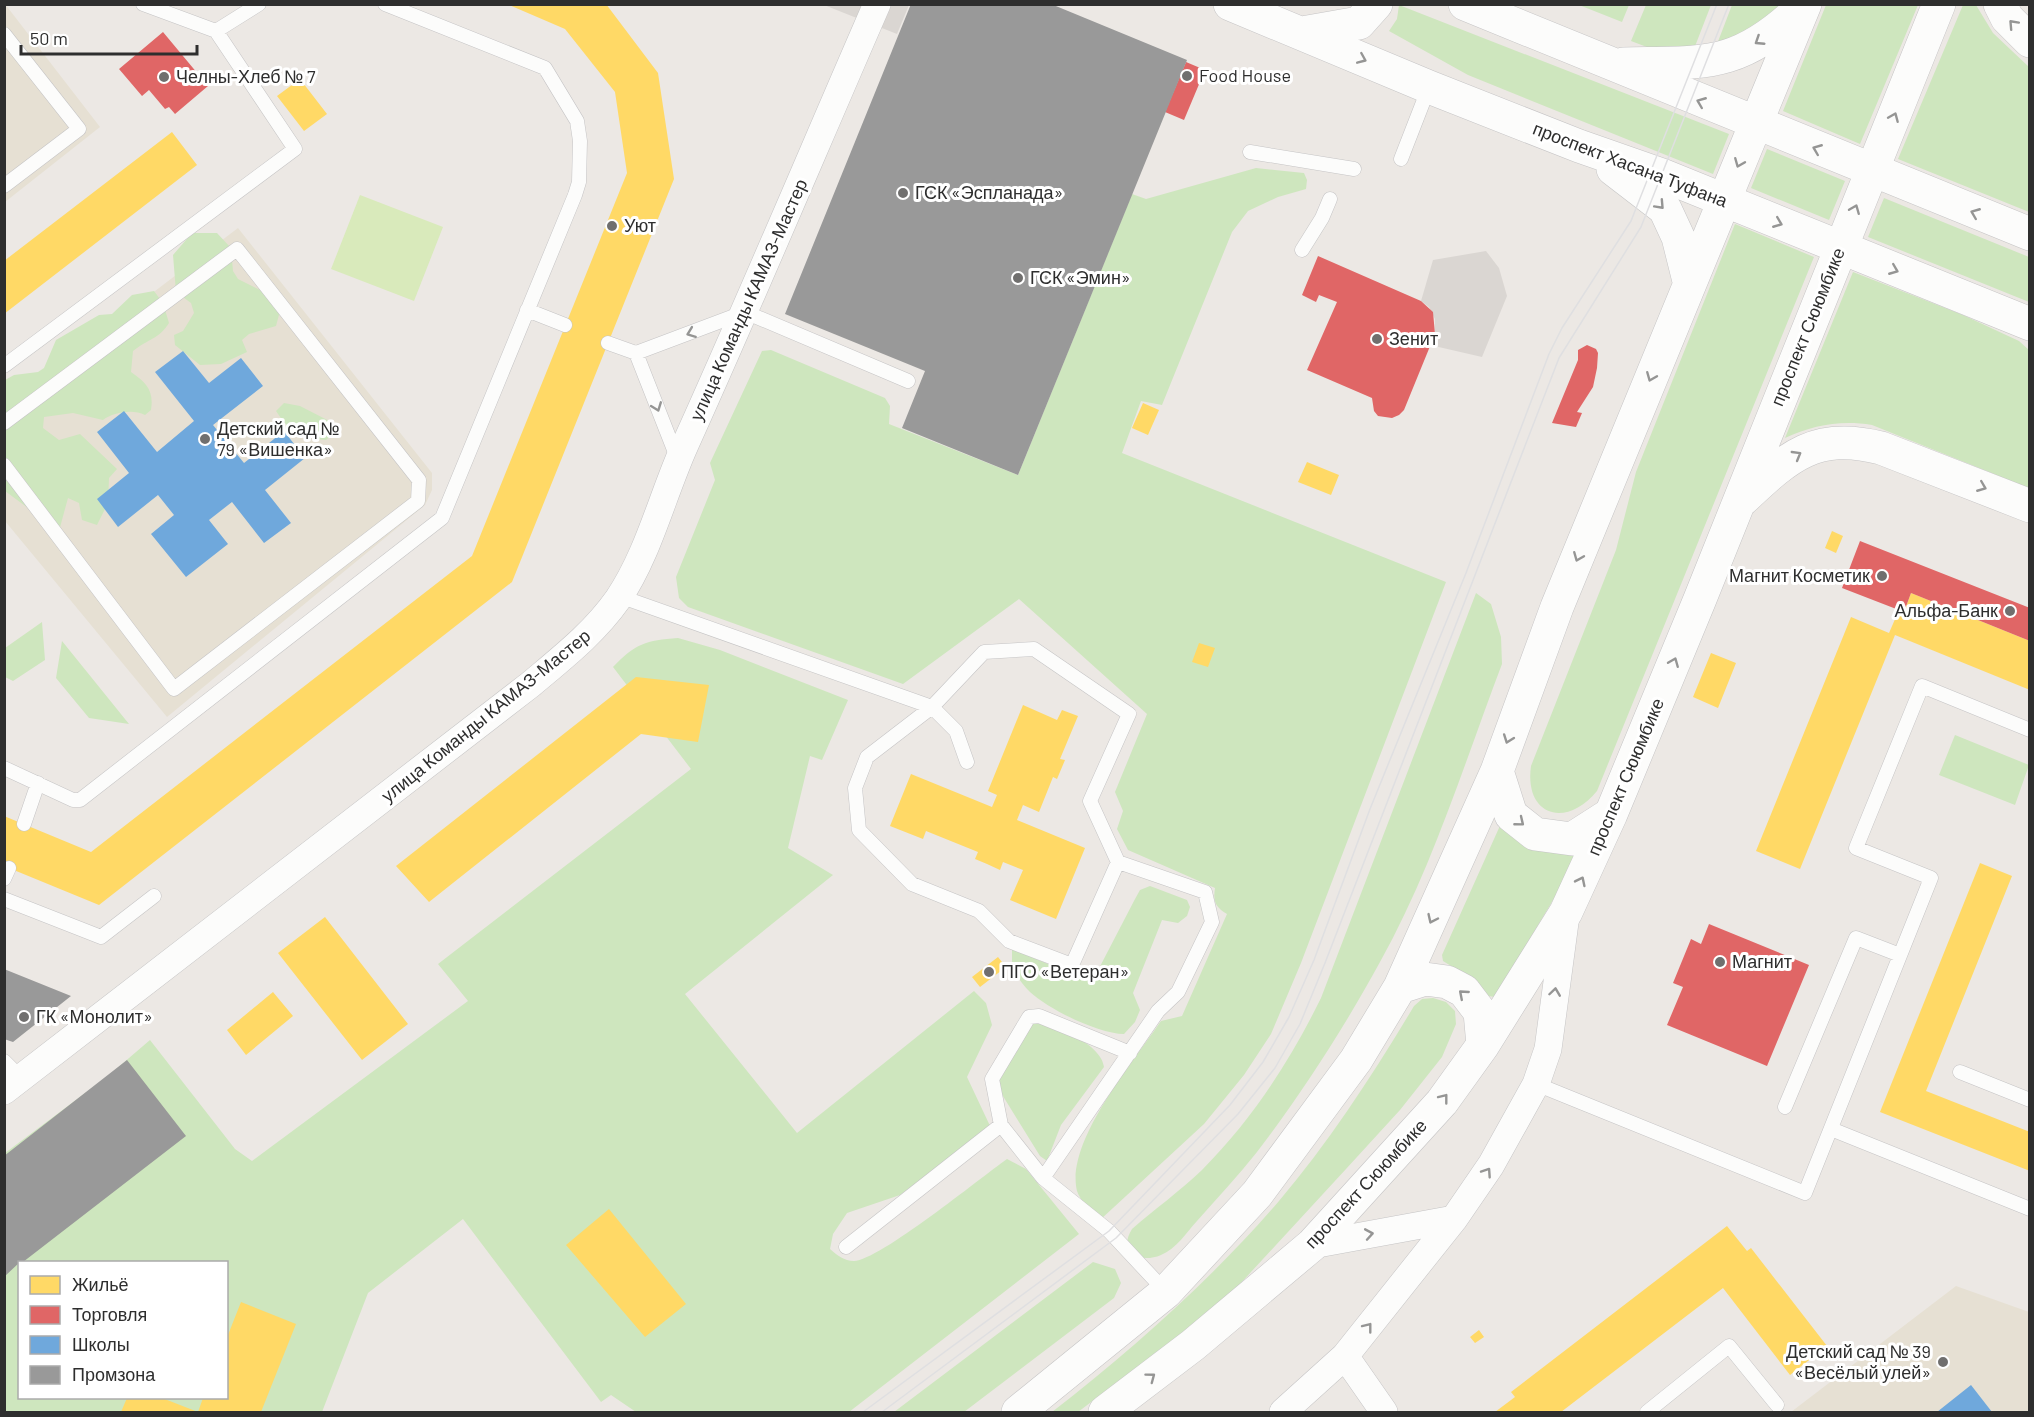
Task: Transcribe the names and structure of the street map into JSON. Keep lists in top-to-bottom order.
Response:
{
  "streets": {
    "main road": ["проспект Хасана Туфана", "проспект Сююмбике"],
    "street": ["улица Команды КАМАЗ-Мастер"]
  },
  "crossings": [
    ["проспект Хасана Туфана", "проспект Сююмбике"]
  ],
  "places": [
    "Food House",
    "Челны-Хлеб № 7",
    "ГСК «Эспланада»",
    "Уют",
    "ГСК «Эмин»",
    "Зенит",
    "Детский сад № 79 «Вишенка»",
    "Магнит Косметик",
    "Альфа-Банк",
    "Магнит",
    "ПГО «Ветеран»",
    "ГК «Монолит»",
    "Детский сад № 39 «Весёлый улей»"
  ],
  "legend": [
    "Жильё",
    "Торговля",
    "Школы",
    "Промзона"
  ],
  "scale_bar": "50 m"
}
